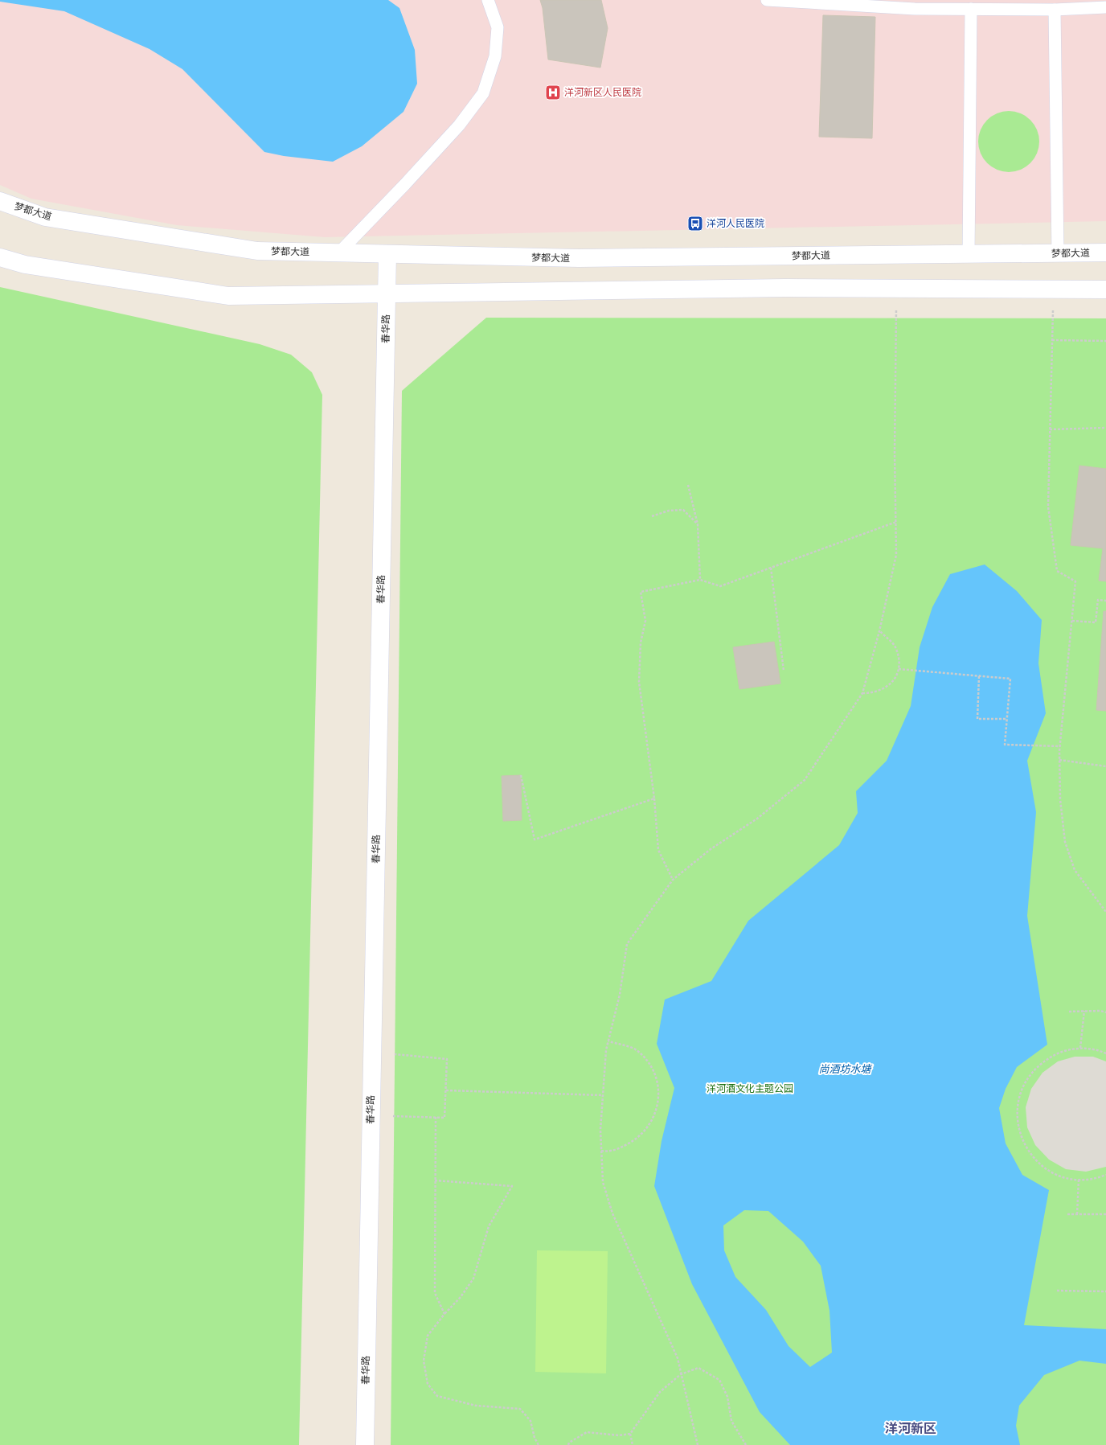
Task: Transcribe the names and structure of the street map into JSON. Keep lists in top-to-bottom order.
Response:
{
  "streets": {
    "main road": ["梦都大道", "春华路"]
  },
  "crossings": [
    ["梦都大道", "春华路"]
  ],
  "districts": ["洋河新区"],
  "water": ["尚酒坊水塘"],
  "parks": ["洋河酒文化主题公园"],
  "places": {
    "hospital": ["洋河新区人民医院"],
    "bus stop": ["洋河人民医院"]
  }
}
